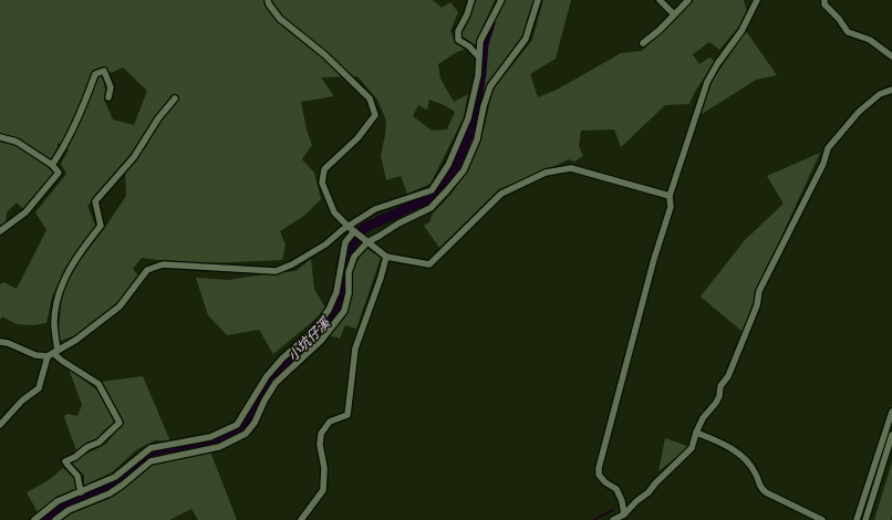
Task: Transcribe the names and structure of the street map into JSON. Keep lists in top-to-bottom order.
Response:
{
  "water": ["小坑仔溪"]
}
